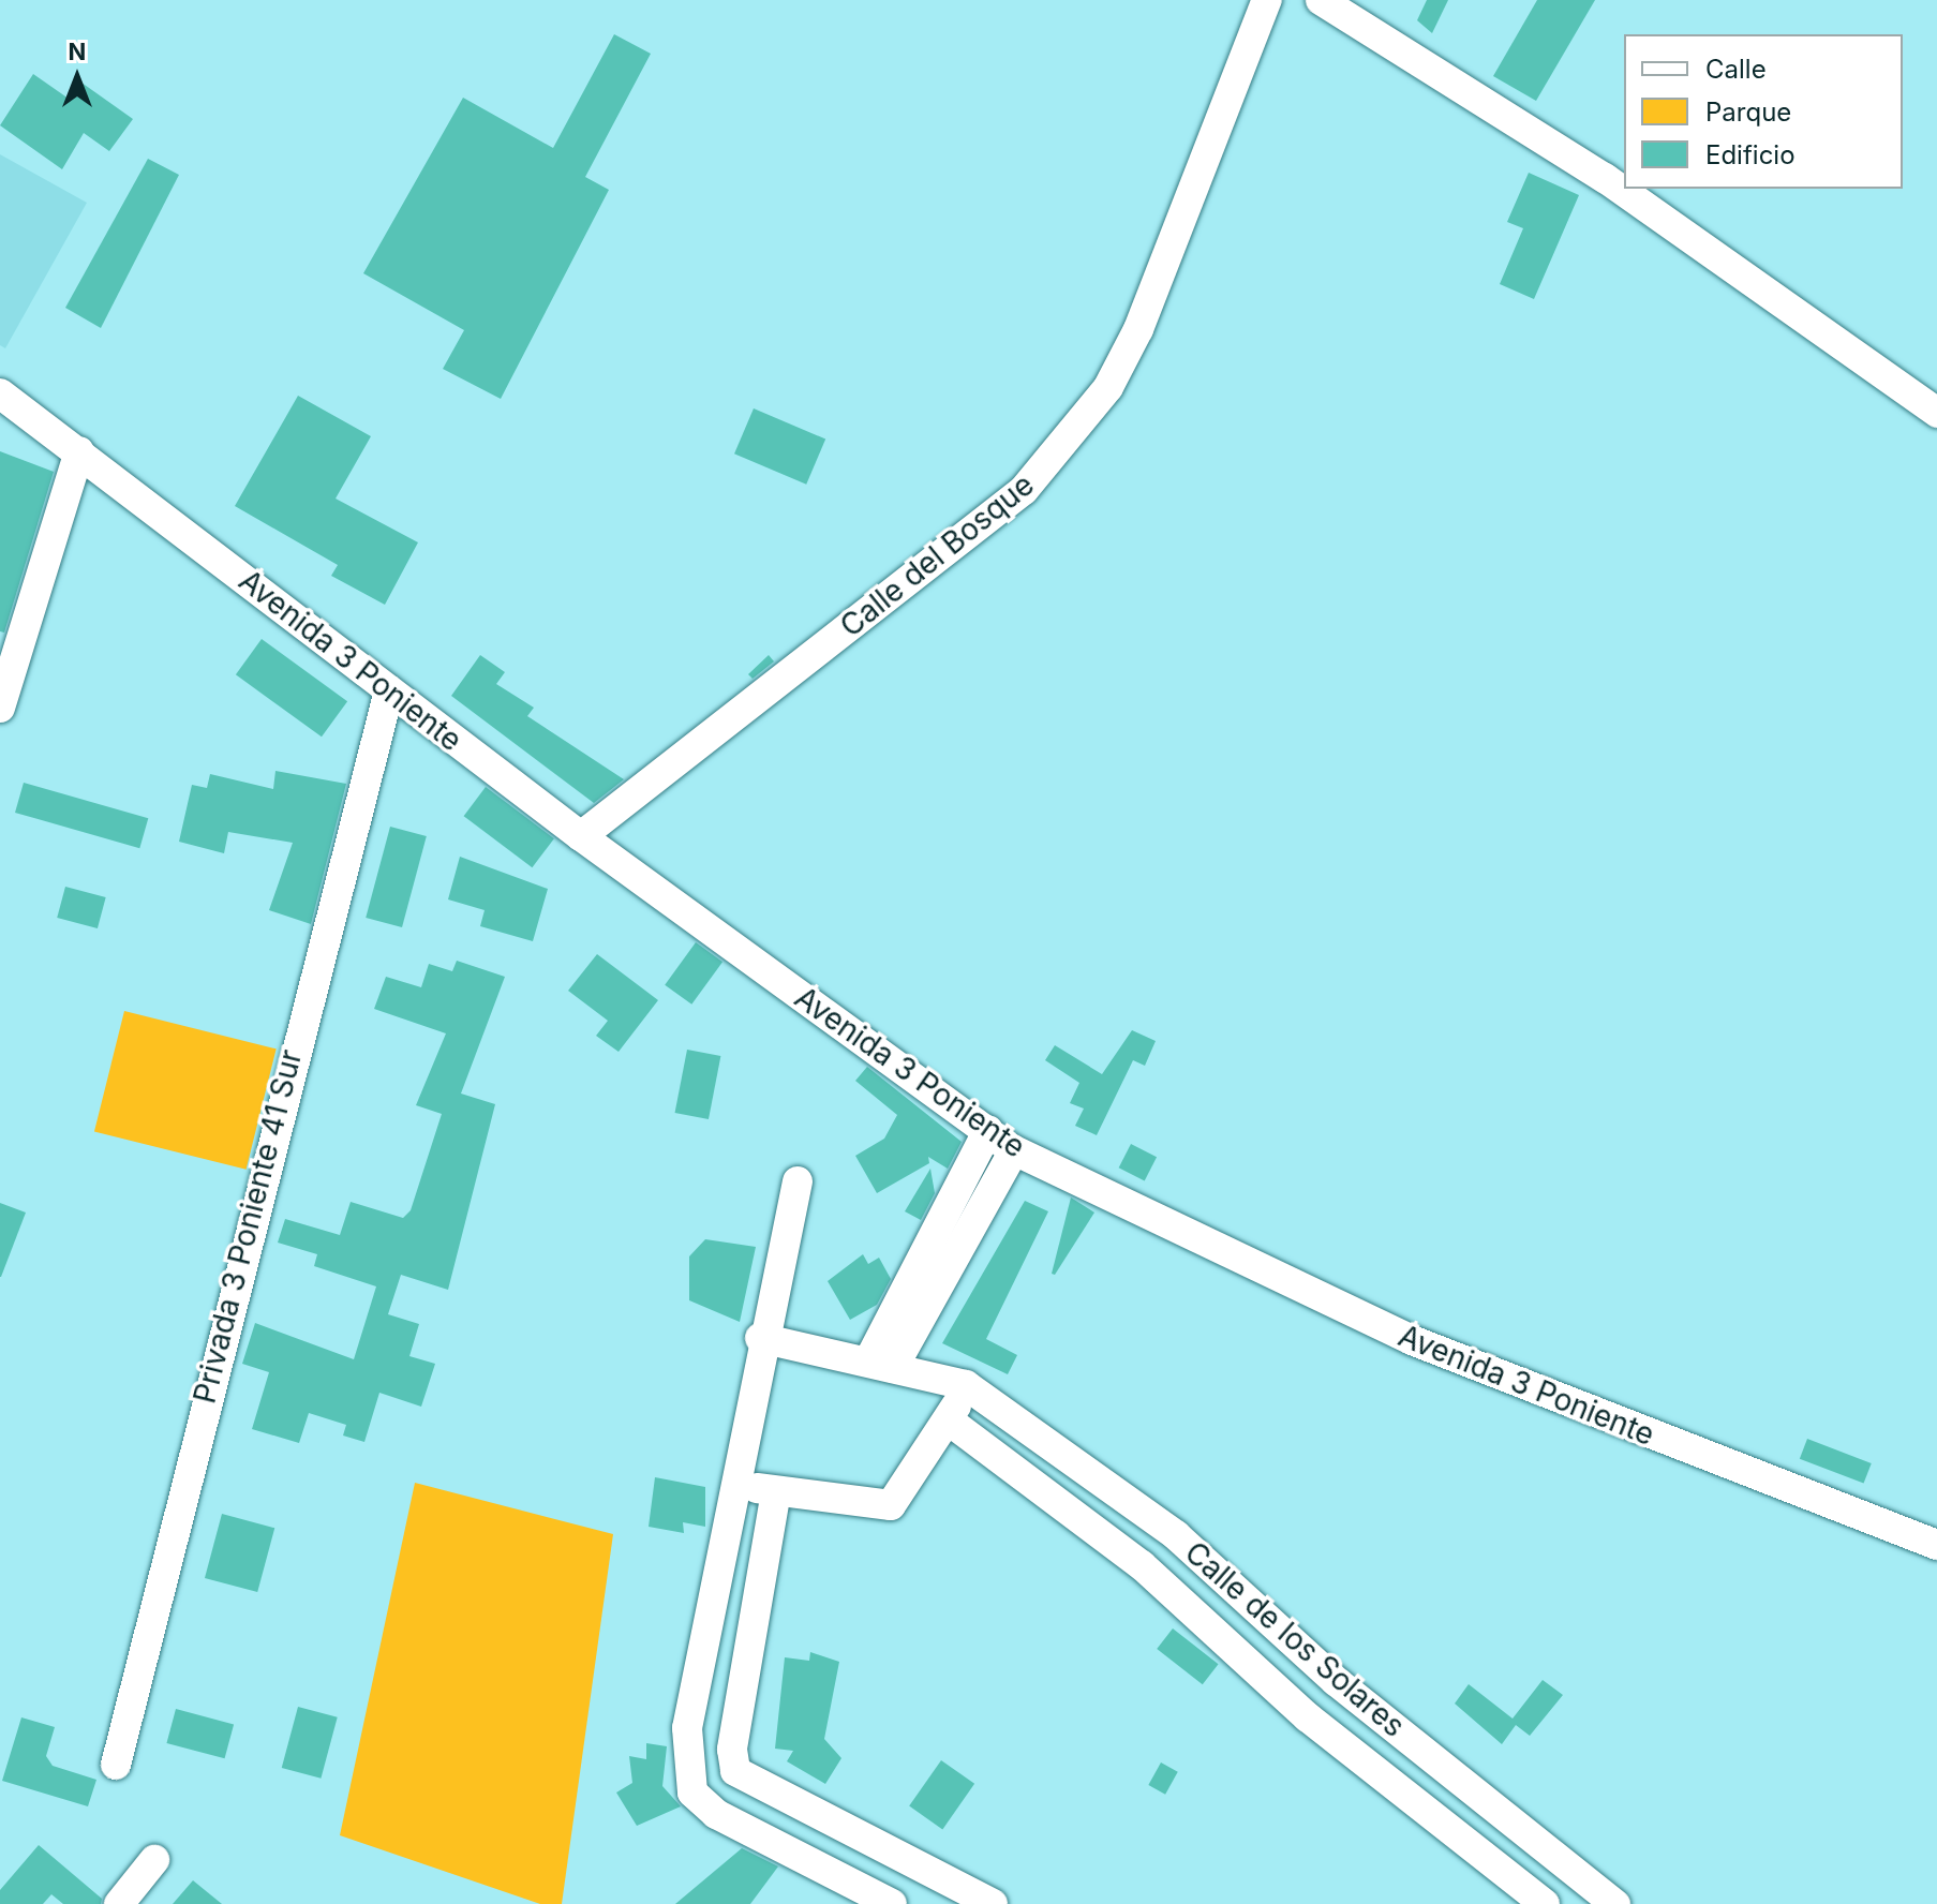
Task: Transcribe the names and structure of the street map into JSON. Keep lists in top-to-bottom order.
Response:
{
  "streets": {
    "street": [
      "Calle del Bosque",
      "Avenida 3 Poniente",
      "Privada 3 Poniente 41 Sur",
      "Calle de los Solares"
    ]
  },
  "crossings": [
    ["Calle del Bosque", "Avenida 3 Poniente"],
    ["Avenida 3 Poniente", "Privada 3 Poniente 41 Sur"]
  ],
  "legend": ["Calle", "Parque", "Edificio"],
  "north": "top"
}
